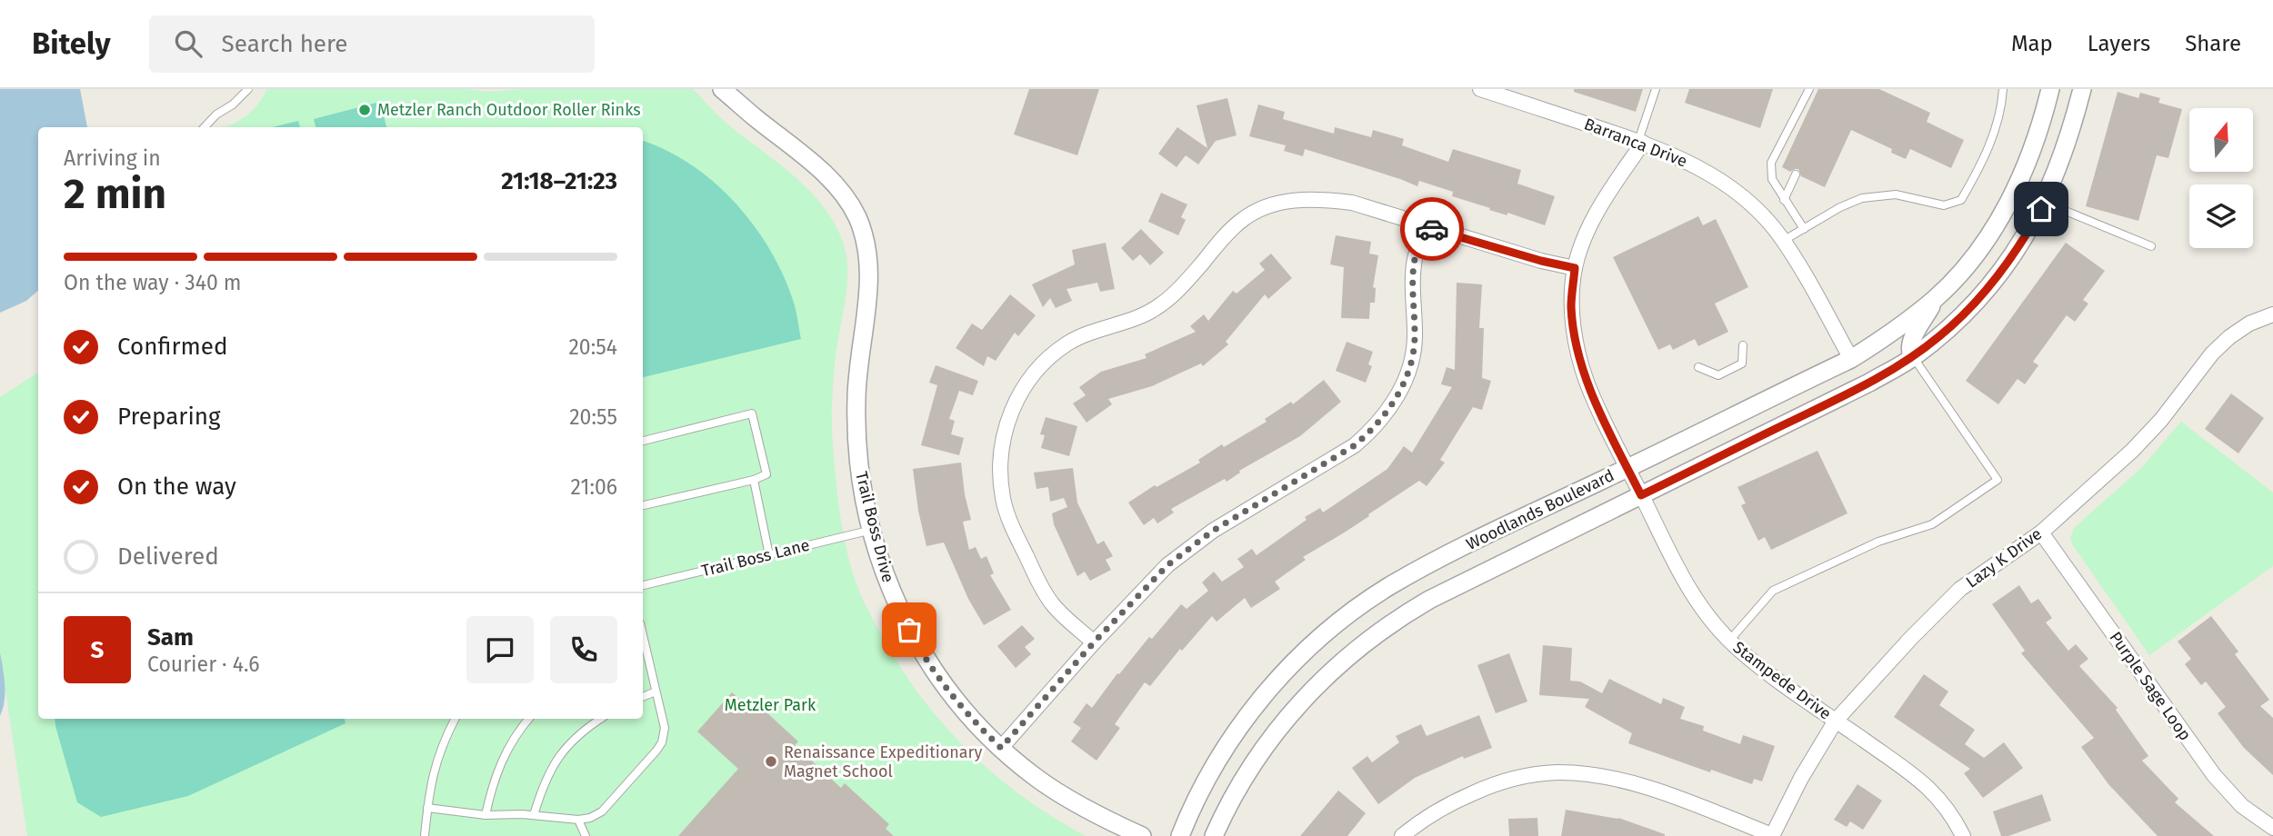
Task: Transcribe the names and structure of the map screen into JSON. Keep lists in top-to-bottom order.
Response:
{
  "streets": {
    "street": [
      "Barranca Drive",
      "Woodlands Boulevard",
      "Trail Boss Drive",
      "Lazy K Drive",
      "Stampede Drive",
      "Purple Sage Loop"
    ],
    "lane": ["Trail Boss Lane"]
  },
  "crossings": [
    ["Barranca Drive", "Woodlands Boulevard"],
    ["Barranca Drive", "Stampede Drive"],
    ["Woodlands Boulevard", "Stampede Drive"],
    ["Trail Boss Drive", "Trail Boss Lane"],
    ["Lazy K Drive", "Stampede Drive"],
    ["Lazy K Drive", "Purple Sage Loop"]
  ],
  "parks": ["Metzler Park"],
  "places": ["Metzler Ranch Outdoor Roller Rinks", "Renaissance Expeditionary Magnet School"],
  "north": "top",
  "page": {
    "header": "Bitely",
    "search": "Search here",
    "nav": ["Map", "Layers", "Share"],
    "heading": ["2 min", "Arriving in", "21:18–21:23"],
    "panel": ["Sam", "Courier · 4.6"],
    "bar": "On the way · 340 m",
    "list": [
      ["Confirmed", "20:54"],
      ["Preparing", "20:55"],
      ["On the way", "21:06"],
      "Delivered"
    ],
    "round": "S"
  }
}
